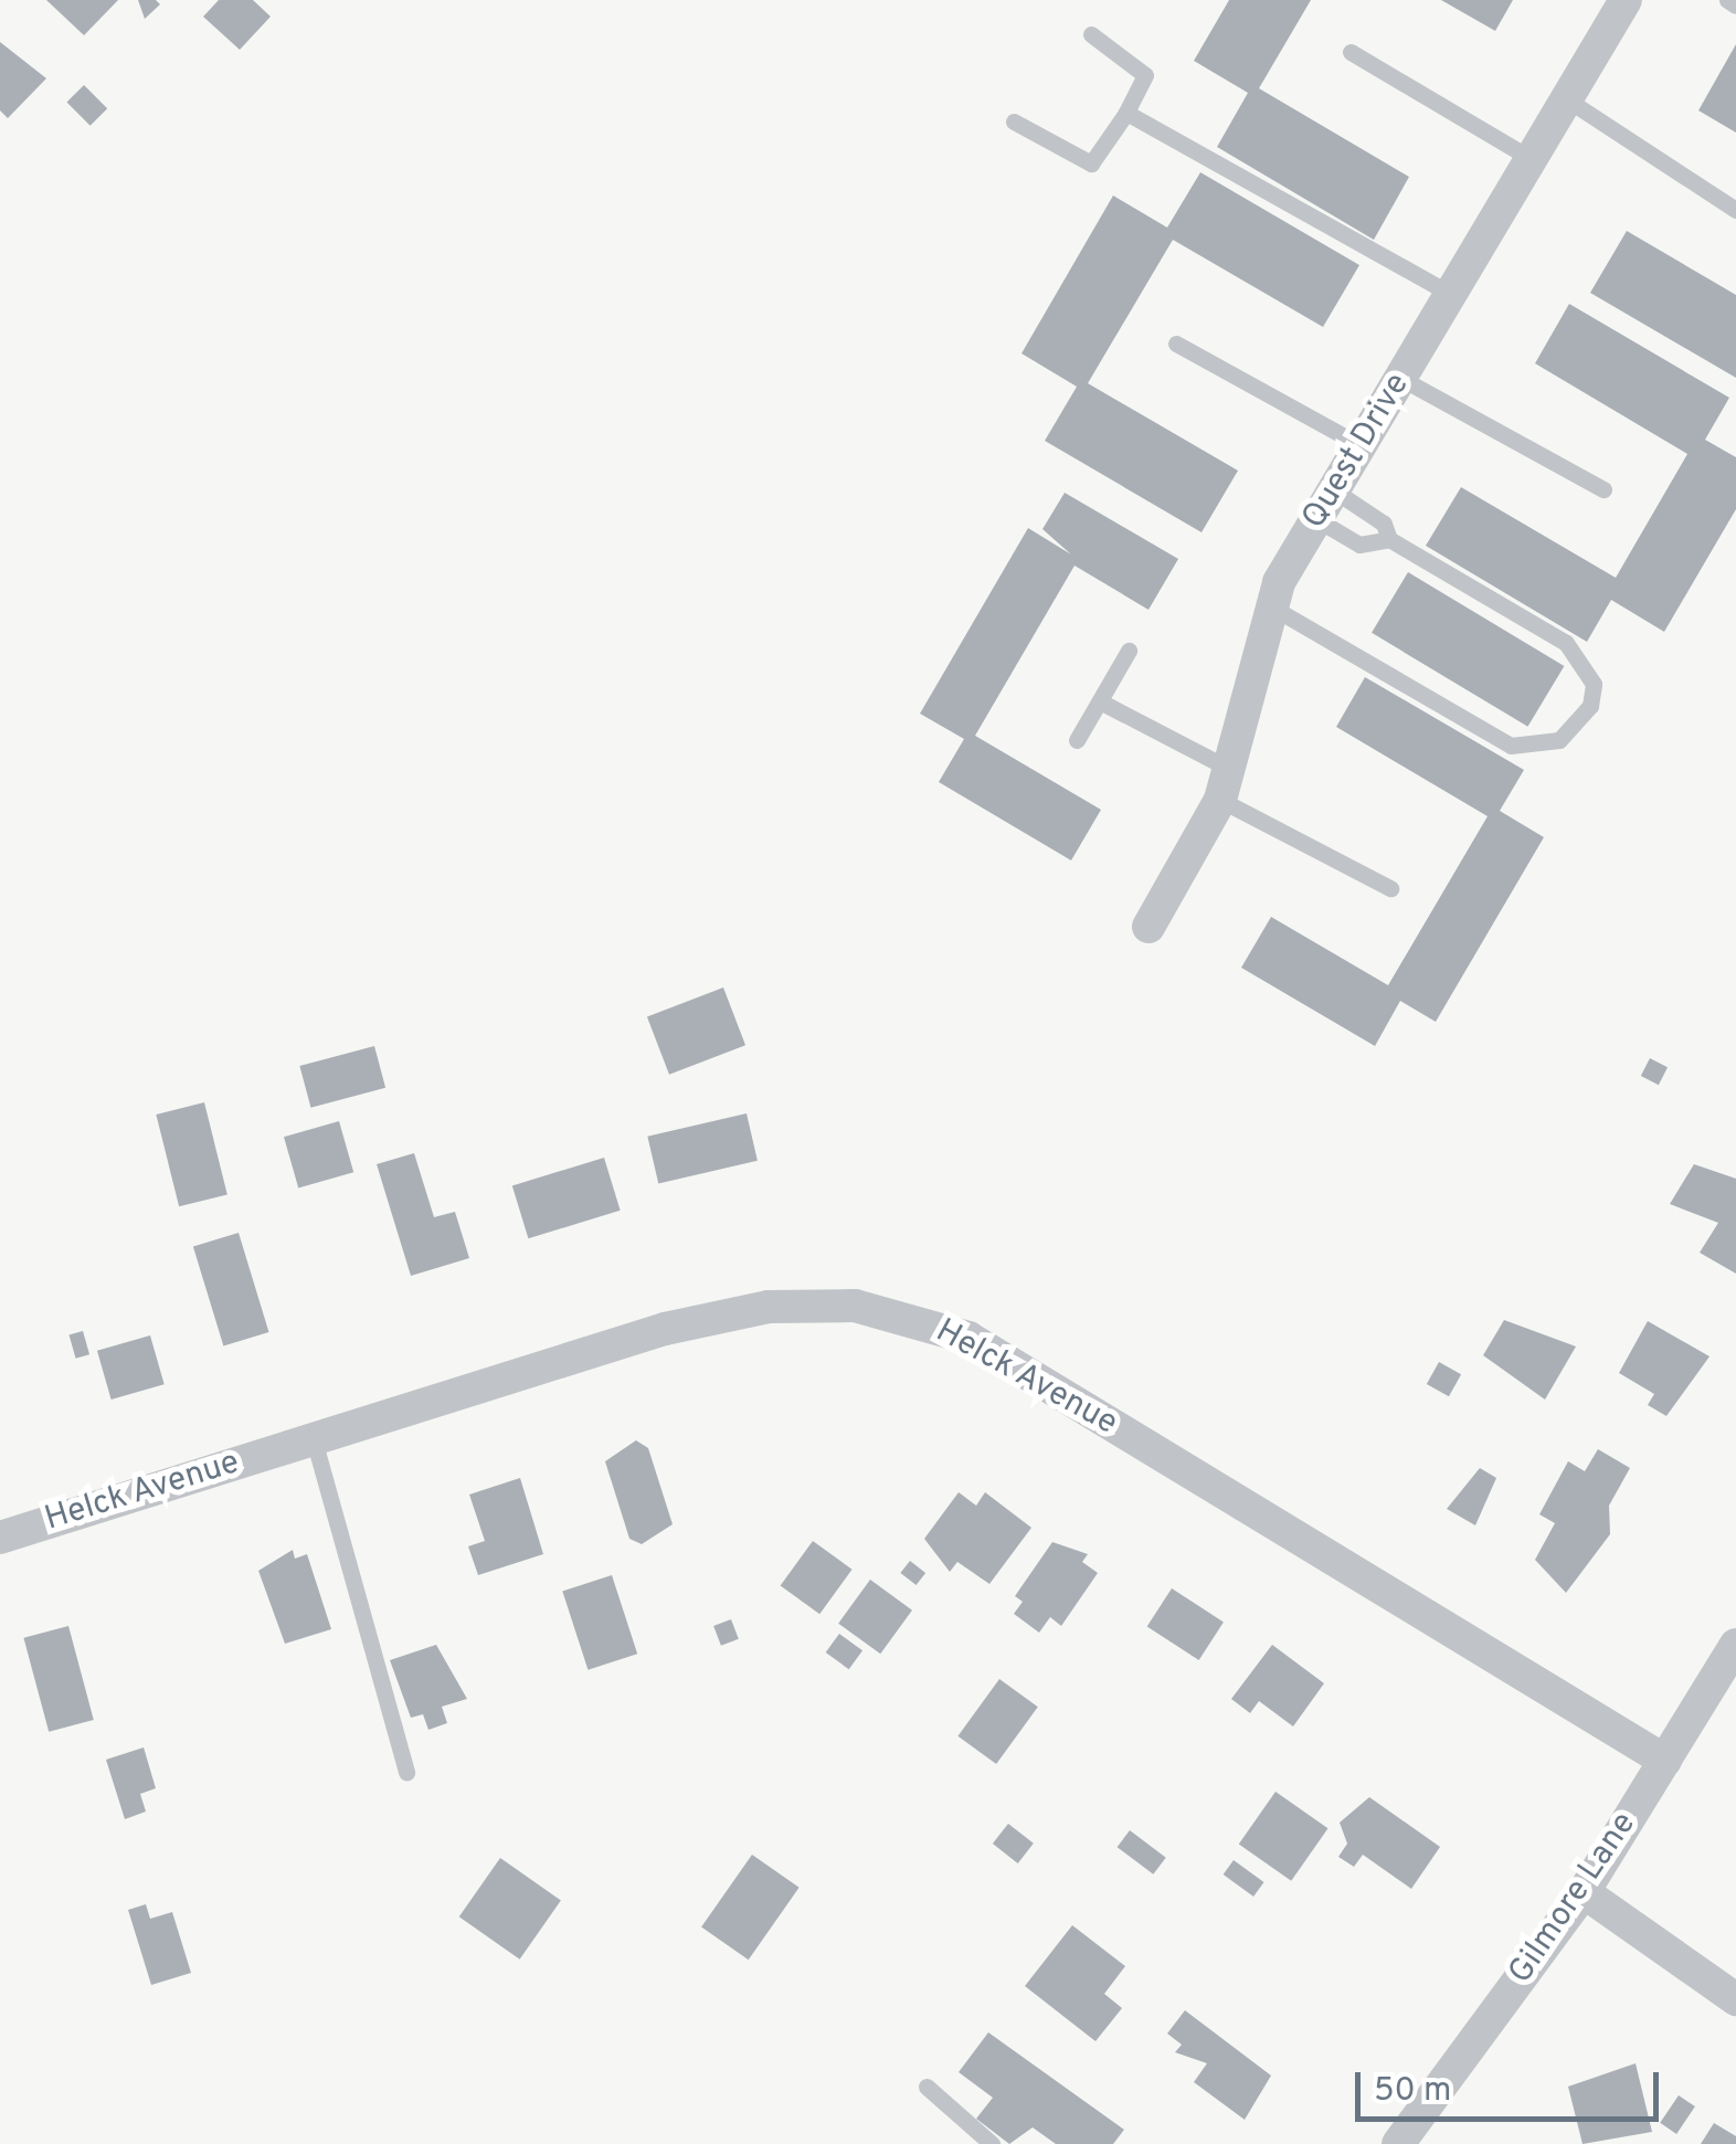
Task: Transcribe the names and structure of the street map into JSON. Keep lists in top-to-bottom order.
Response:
{
  "streets": {
    "street": ["Quest Drive", "Helck Avenue", "Gilmore Lane"]
  },
  "crossings": [
    ["Helck Avenue", "Gilmore Lane"]
  ],
  "scale_bar": "50 m"
}
